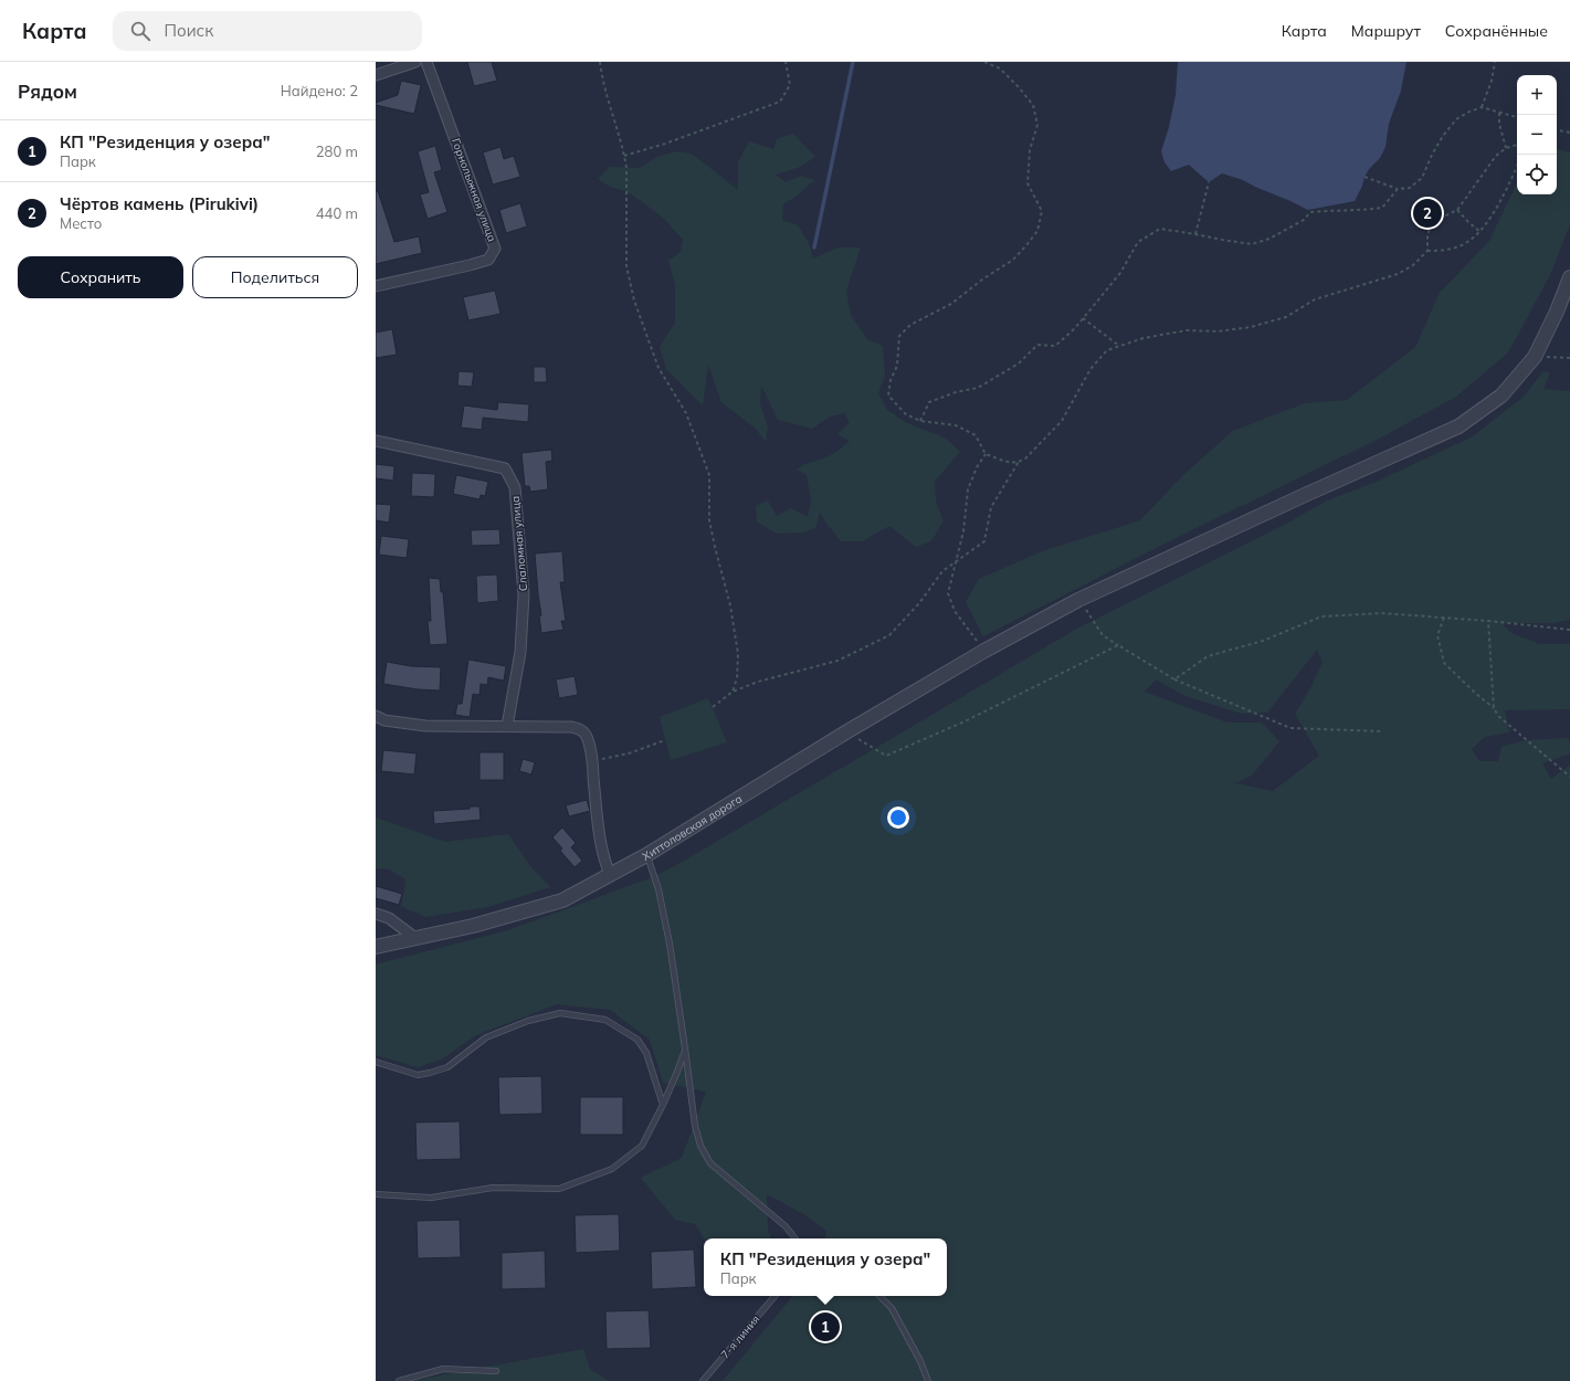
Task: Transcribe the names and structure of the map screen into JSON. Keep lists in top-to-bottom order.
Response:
{
  "streets": {
    "street": ["Горнолыжная улица", "Слаломная улица", "Хиттоловская дорога"],
    "lane": ["7-я линия"]
  },
  "page": {
    "header": "Карта",
    "search": "Поиск",
    "nav": ["Карта", "Маршрут", "Сохранённые"],
    "heading": ["Рядом", "Найдено: 2"],
    "map_buttons": ["+", "−"],
    "list": [
      {
        "mark": "1",
        "name": "КП \"Резиденция у озера\"",
        "note": "Парк",
        "value": "280 m"
      },
      {
        "mark": "2",
        "name": "Чёртов камень (Pirukivi)",
        "note": "Место",
        "value": "440 m"
      }
    ],
    "pins": ["2", "1"],
    "buttons": ["Сохранить", "Поделиться"],
    "popup": ["КП \"Резиденция у озера\"", "Парк"]
  }
}
